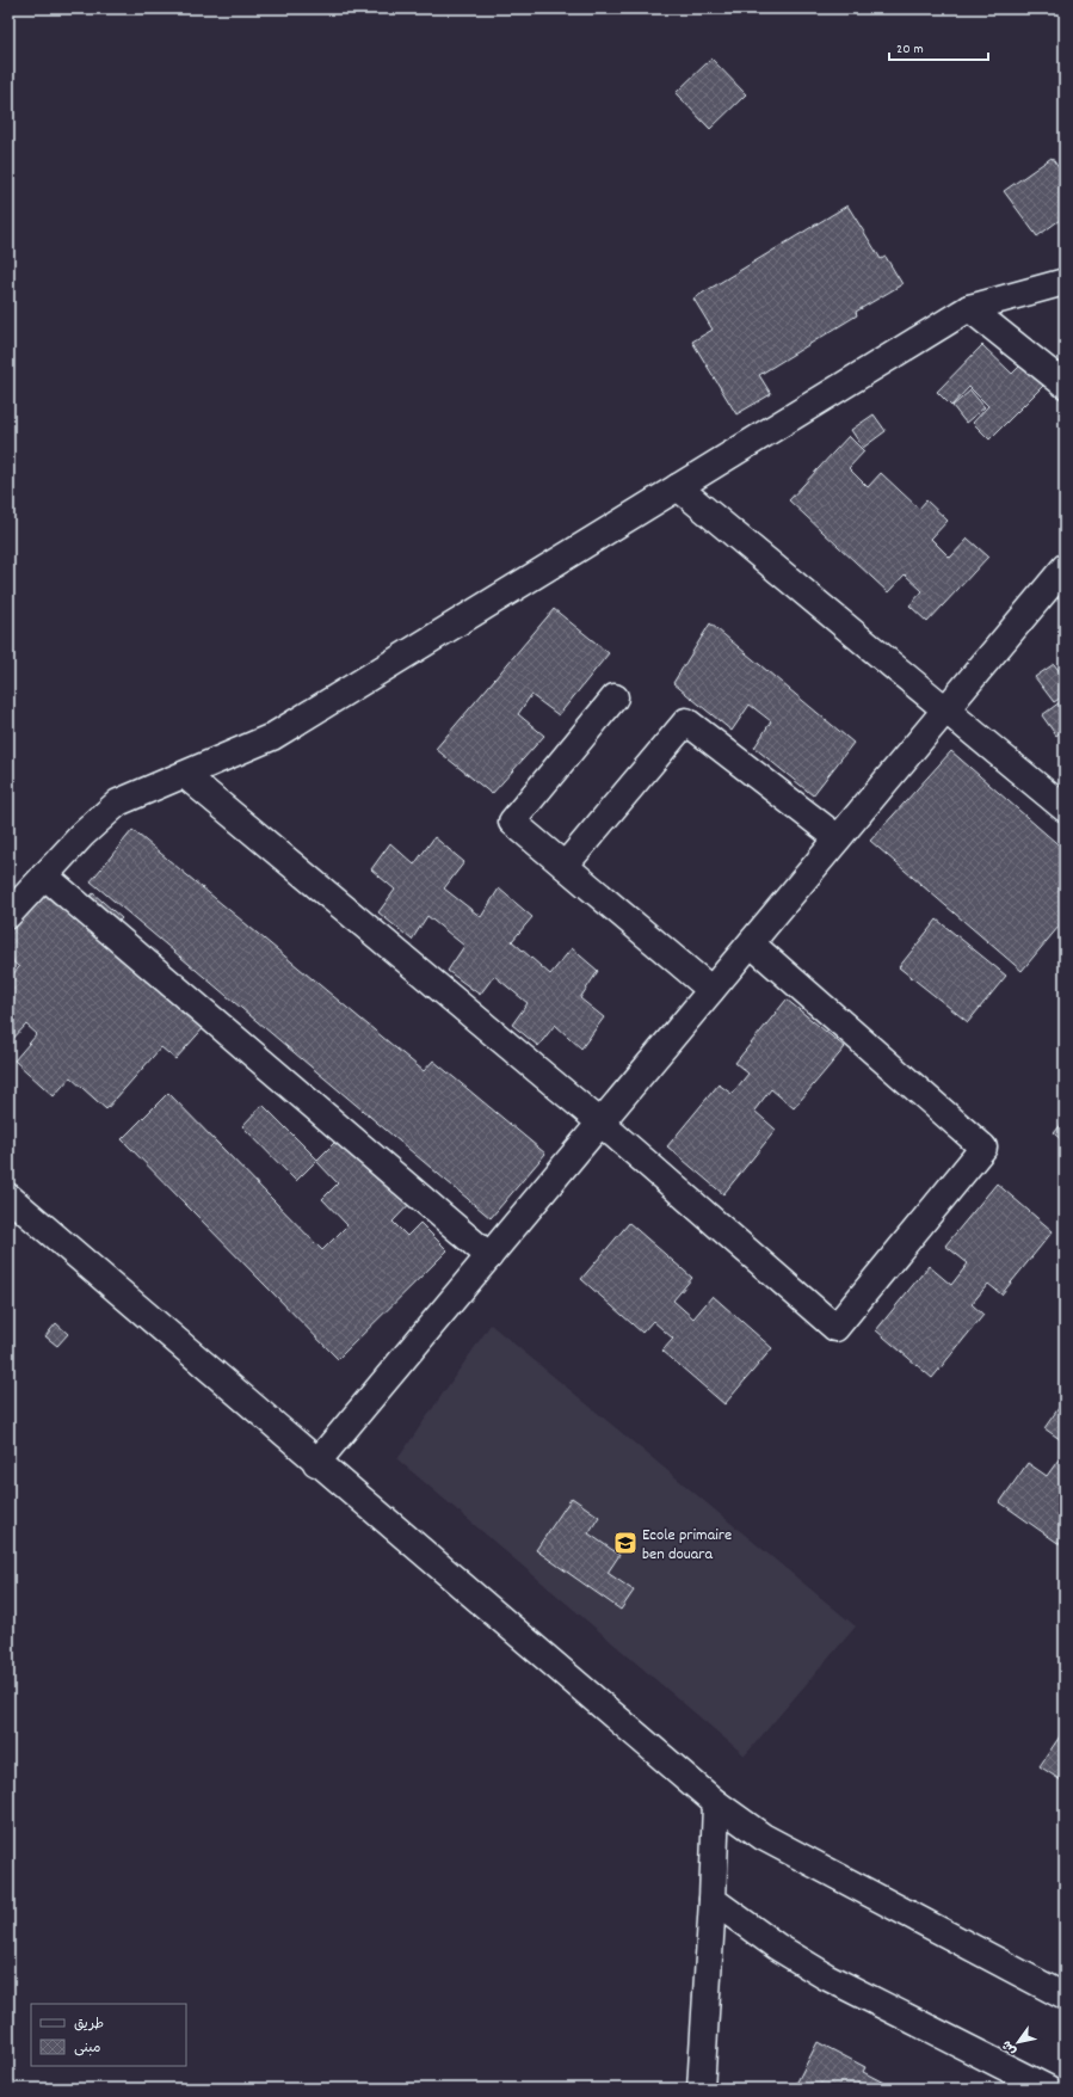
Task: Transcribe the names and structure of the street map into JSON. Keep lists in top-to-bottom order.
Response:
{
  "places": {
    "school or university": ["Ecole primaire ben douara"]
  },
  "legend": ["طريق", "مبنى"],
  "scale_bar": "20 m",
  "north": "bottom left"
}
